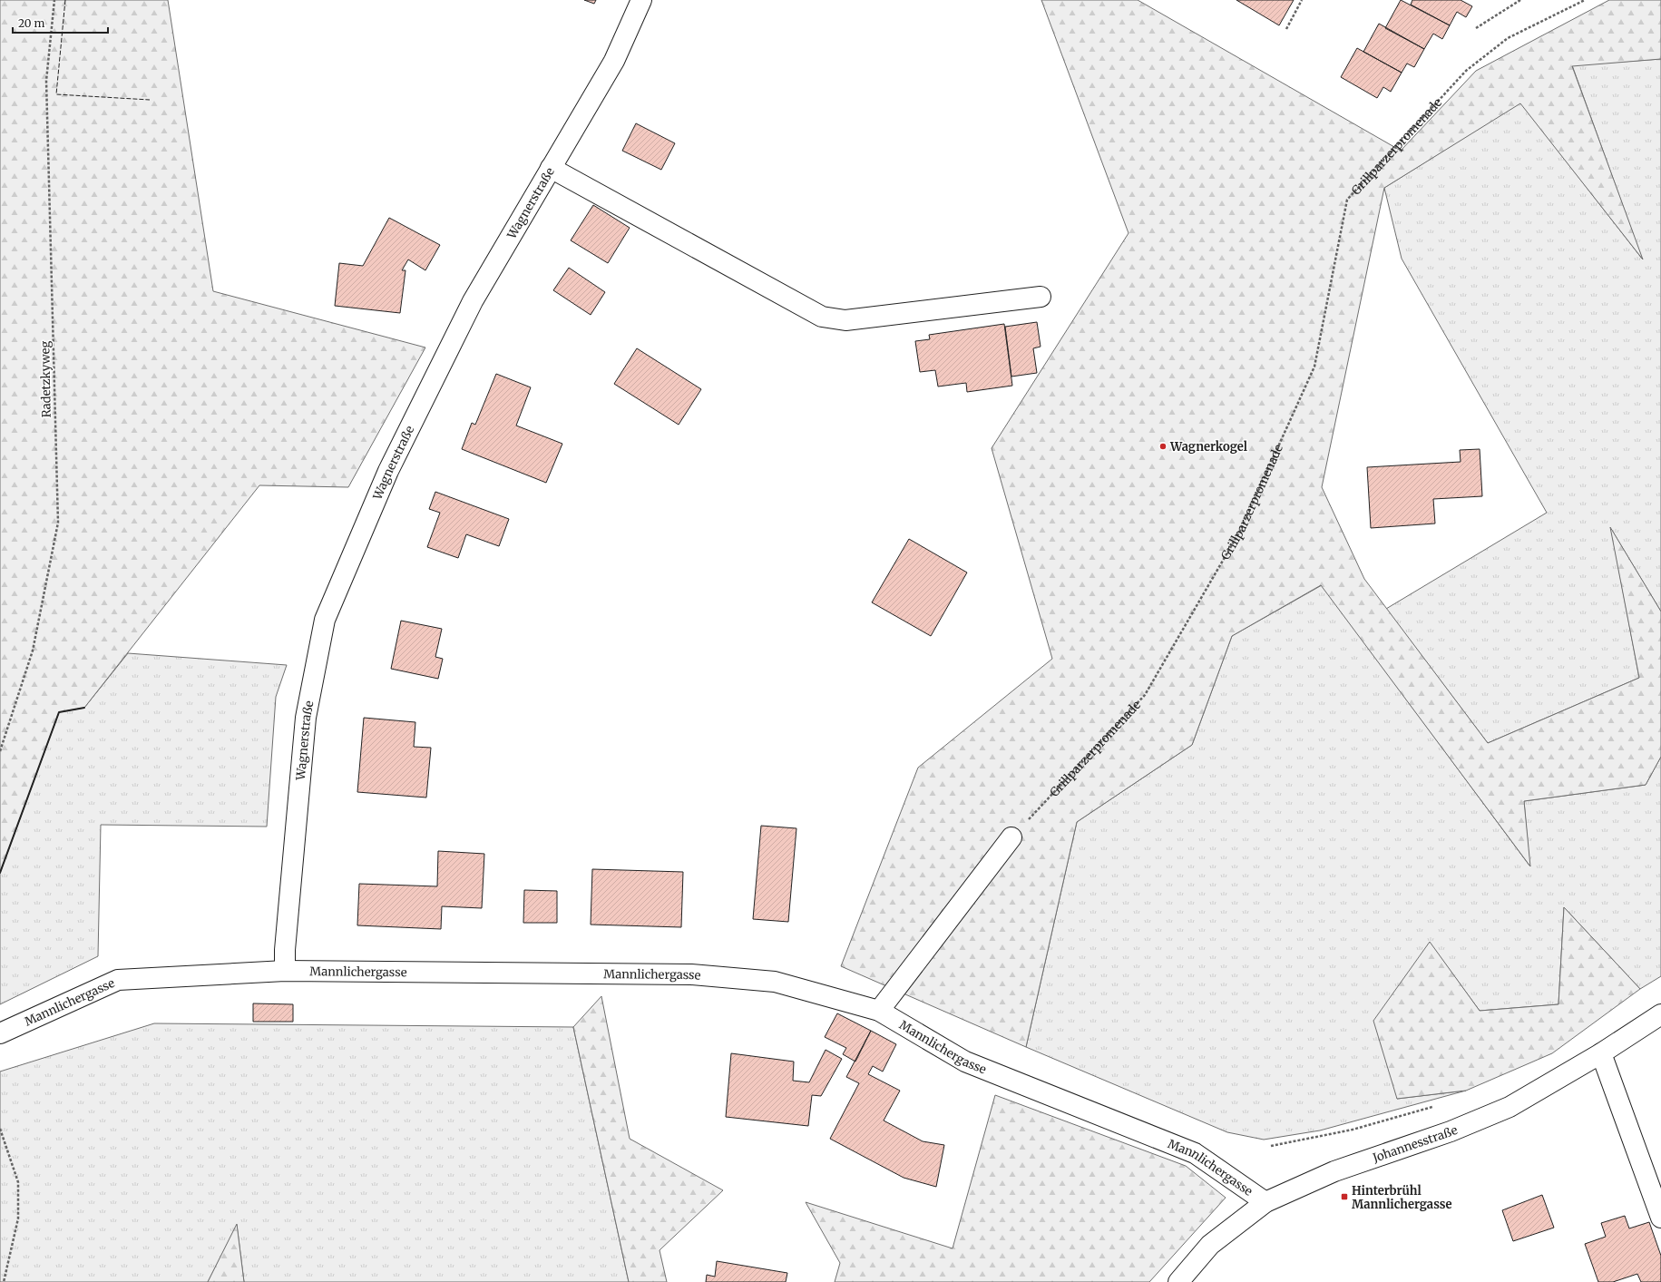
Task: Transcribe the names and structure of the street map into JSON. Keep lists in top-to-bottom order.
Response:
{
  "streets": {
    "street": ["Wagnerstraße", "Mannlichergasse", "Johannesstraße"],
    "path": ["Grillparzerpromenade", "Radetzkyweg"]
  },
  "crossings": [
    ["Wagnerstraße", "Mannlichergasse"],
    ["Mannlichergasse", "Johannesstraße"]
  ],
  "places": {
    "other": ["Wagnerkogel"],
    "transit": ["Hinterbrühl Mannlichergasse"]
  },
  "scale_bar": "20 m"
}
